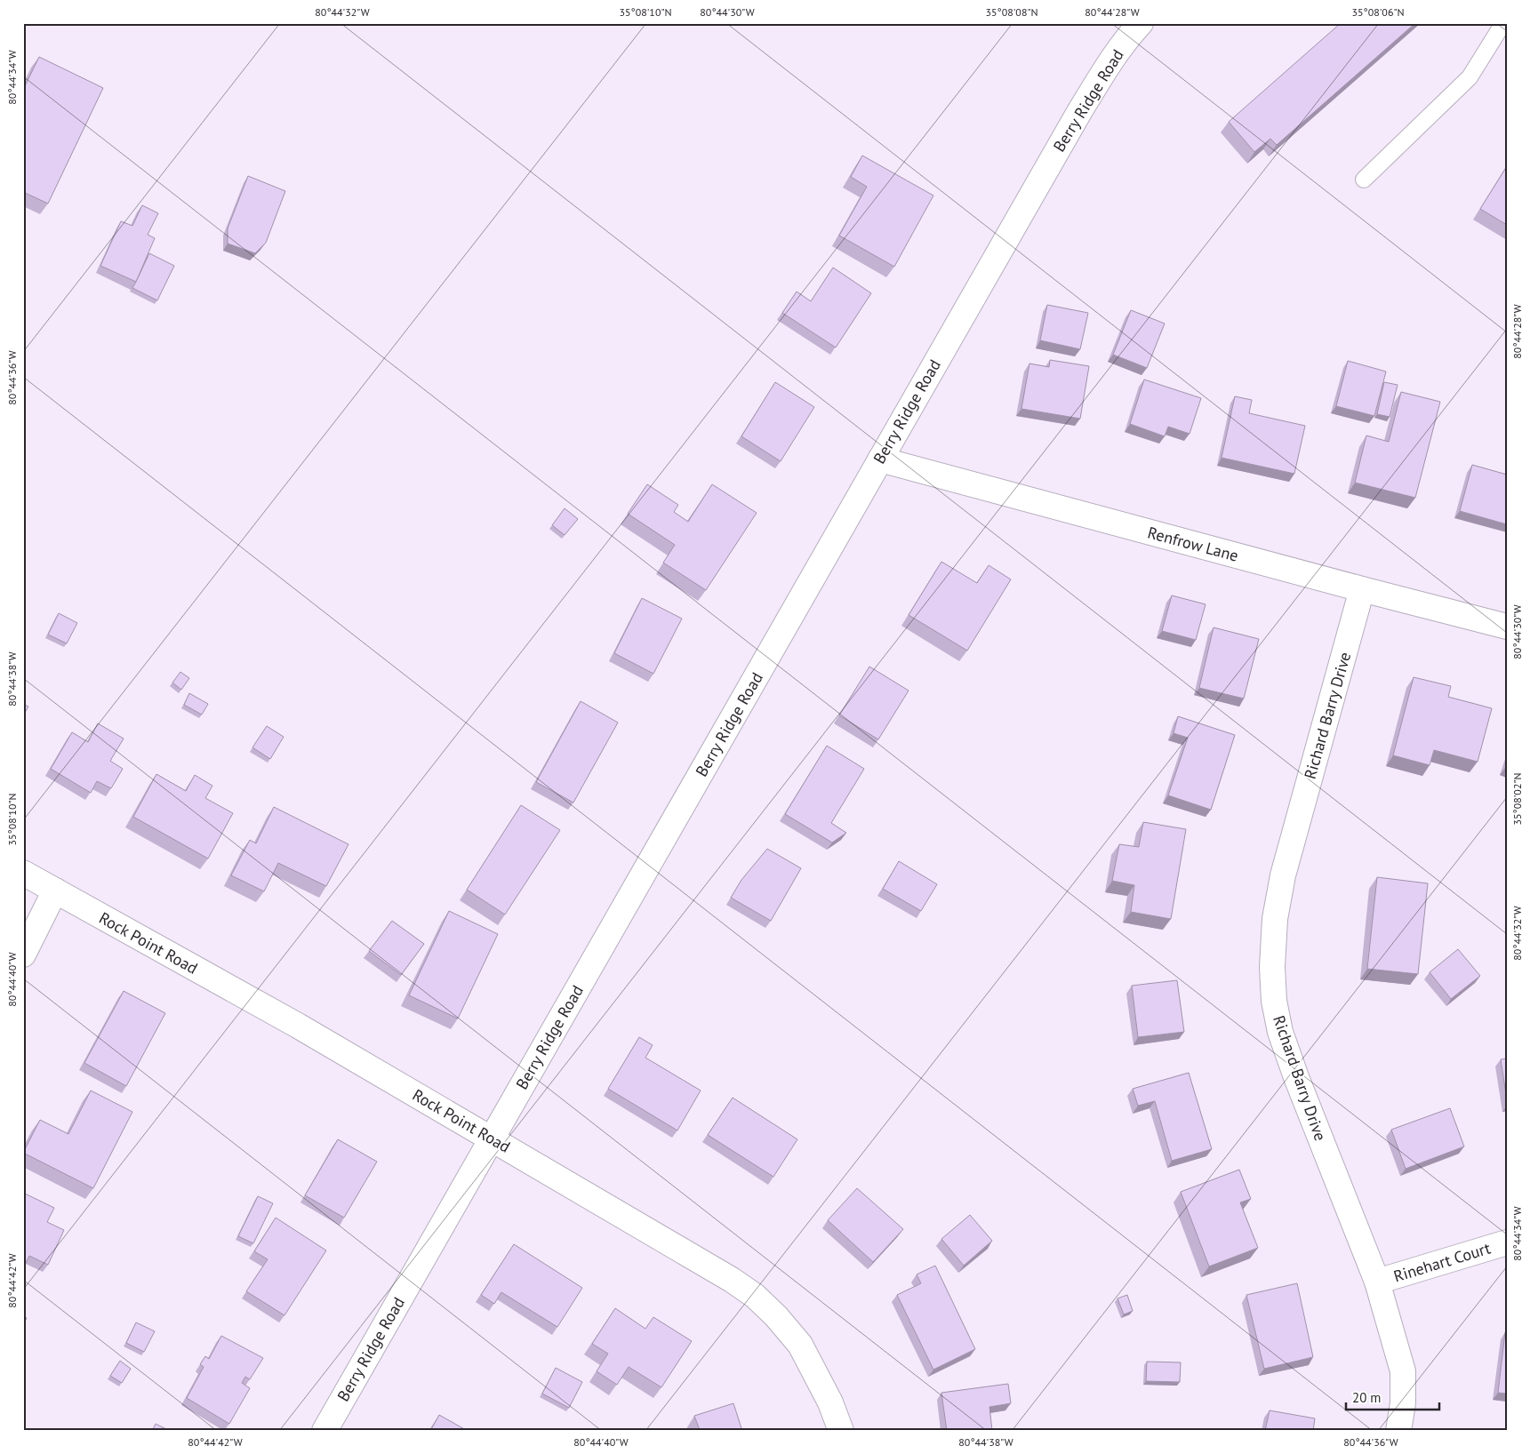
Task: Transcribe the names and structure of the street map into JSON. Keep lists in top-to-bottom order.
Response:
{
  "streets": {
    "street": [
      "Berry Ridge Road",
      "Renfrow Lane",
      "Richard Barry Drive",
      "Rock Point Road",
      "Rinehart Court"
    ]
  },
  "crossings": [
    ["Berry Ridge Road", "Renfrow Lane"],
    ["Berry Ridge Road", "Rock Point Road"],
    ["Renfrow Lane", "Richard Barry Drive"],
    ["Richard Barry Drive", "Rinehart Court"]
  ],
  "scale_bar": "20 m",
  "coordinates": [
    "80°44'32\"W",
    "35°08'10\"N",
    "80°44'30\"W",
    "35°08'08\"N",
    "80°44'28\"W",
    "35°08'06\"N",
    "80°44'34\"W",
    "80°44'36\"W",
    "80°44'38\"W",
    "35°08'02\"N",
    "80°44'40\"W",
    "80°44'42\"W"
  ]
}
